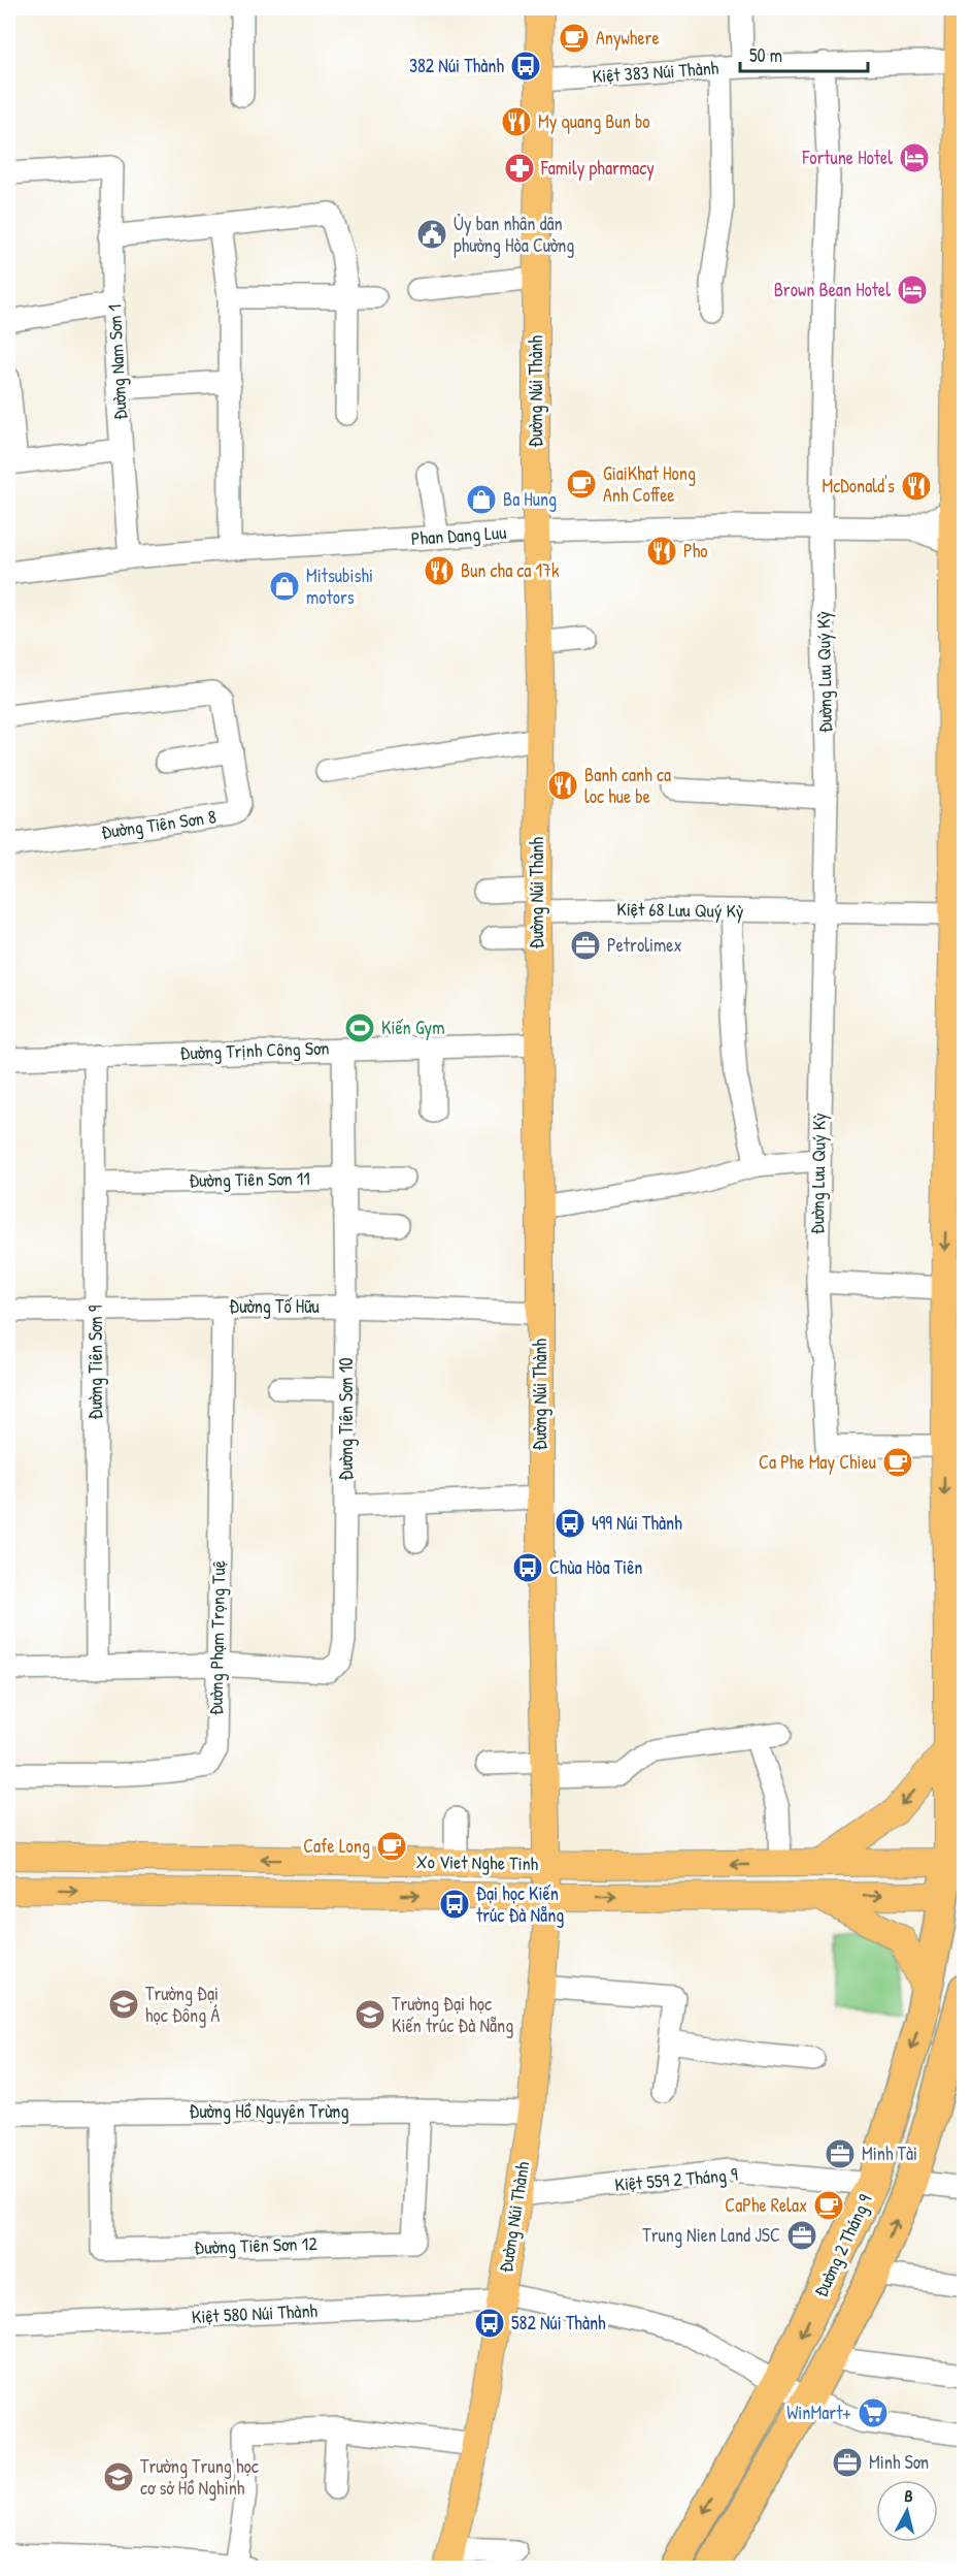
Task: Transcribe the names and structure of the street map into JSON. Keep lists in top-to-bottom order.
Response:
{
  "streets": {
    "highway": ["Đường 2 Tháng 9"],
    "main road": ["Đường Núi Thành", "Xo Viet Nghe Tinh"],
    "street": [
      "Kiệt 383 Núi Thành",
      "Đường Nam Sơn 1",
      "Phan Dang Luu",
      "Đường Lưu Quý Kỳ",
      "Đường Tiên Sơn 8",
      "Kiệt 68 Lưu Quý Kỳ",
      "Đường Trịnh Công Sơn",
      "Đường Tiên Sơn 11",
      "Đường Tố Hữu",
      "Đường Tiên Sơn 9",
      "Đường Tiên Sơn 10",
      "Đường Phạm Trọng Tuệ",
      "Đường Hồ Nguyên Trừng",
      "Kiệt 559 2 Tháng 9",
      "Đường Tiên Sơn 12",
      "Kiệt 580 Núi Thành"
    ]
  },
  "crossings": [
    ["Kiệt 383 Núi Thành", "Đường Núi Thành"],
    ["Kiệt 383 Núi Thành", "Đường Lưu Quý Kỳ"],
    ["Đường Nam Sơn 1", "Phan Dang Luu"],
    ["Đường Núi Thành", "Phan Dang Luu"],
    ["Đường Núi Thành", "Kiệt 68 Lưu Quý Kỳ"],
    ["Đường Núi Thành", "Đường Trịnh Công Sơn"],
    ["Đường Núi Thành", "Đường Tố Hữu"],
    ["Đường Núi Thành", "Xo Viet Nghe Tinh"],
    ["Đường Núi Thành", "Đường Hồ Nguyên Trừng"],
    ["Đường Núi Thành", "Kiệt 559 2 Tháng 9"],
    ["Đường Núi Thành", "Kiệt 580 Núi Thành"],
    ["Phan Dang Luu", "Đường Lưu Quý Kỳ"],
    ["Đường Lưu Quý Kỳ", "Kiệt 68 Lưu Quý Kỳ"],
    ["Đường Trịnh Công Sơn", "Đường Tiên Sơn 9"],
    ["Đường Trịnh Công Sơn", "Đường Tiên Sơn 10"],
    ["Đường Tiên Sơn 11", "Đường Tiên Sơn 9"],
    ["Đường Tiên Sơn 11", "Đường Tiên Sơn 10"],
    ["Đường Tố Hữu", "Đường Tiên Sơn 9"],
    ["Đường Tố Hữu", "Đường Tiên Sơn 10"],
    ["Đường Tố Hữu", "Đường Phạm Trọng Tuệ"],
    ["Đường Tiên Sơn 10", "Đường Phạm Trọng Tuệ"],
    ["Xo Viet Nghe Tinh", "Đường 2 Tháng 9"],
    ["Đường Hồ Nguyên Trừng", "Đường Tiên Sơn 12"],
    ["Kiệt 559 2 Tháng 9", "Đường 2 Tháng 9"],
    ["Đường 2 Tháng 9", "Kiệt 580 Núi Thành"]
  ],
  "places": {
    "cafe": [
      "Anywhere",
      "GiaiKhat Hong Anh Coffee",
      "Ca Phe May Chieu",
      "Cafe Long",
      "CaPhe Relax"
    ],
    "bus stop": [
      "382 Núi Thành",
      "499 Núi Thành",
      "Chùa Hòa Tiên",
      "Đại học Kiến trúc Đà Nẵng",
      "582 Núi Thành"
    ],
    "restaurant": [
      "My quang Bun bo",
      "McDonald's",
      "Pho",
      "Bun cha ca 17k",
      "Banh canh ca loc hue be"
    ],
    "hotel": ["Fortune Hotel", "Brown Bean Hotel"],
    "pharmacy": ["Family pharmacy"],
    "public building": ["Ủy ban nhân dân phường Hòa Cường"],
    "shop": ["Ba Hung", "Mitsubishi motors"],
    "office": [
      "Petrolimex",
      "Minh Tài",
      "Trung Nien Land JSC",
      "Minh Sơn"
    ],
    "sports": ["Kiến Gym"],
    "school or university": ["Trường Đại học Đông Á", "Trường Đại học Kiến trúc Đà Nẵng", "Trường Trung học cơ sở Hồ Nghinh"],
    "supermarket": ["WinMart+"]
  },
  "scale_bar": "50 m",
  "north": "top"
}
